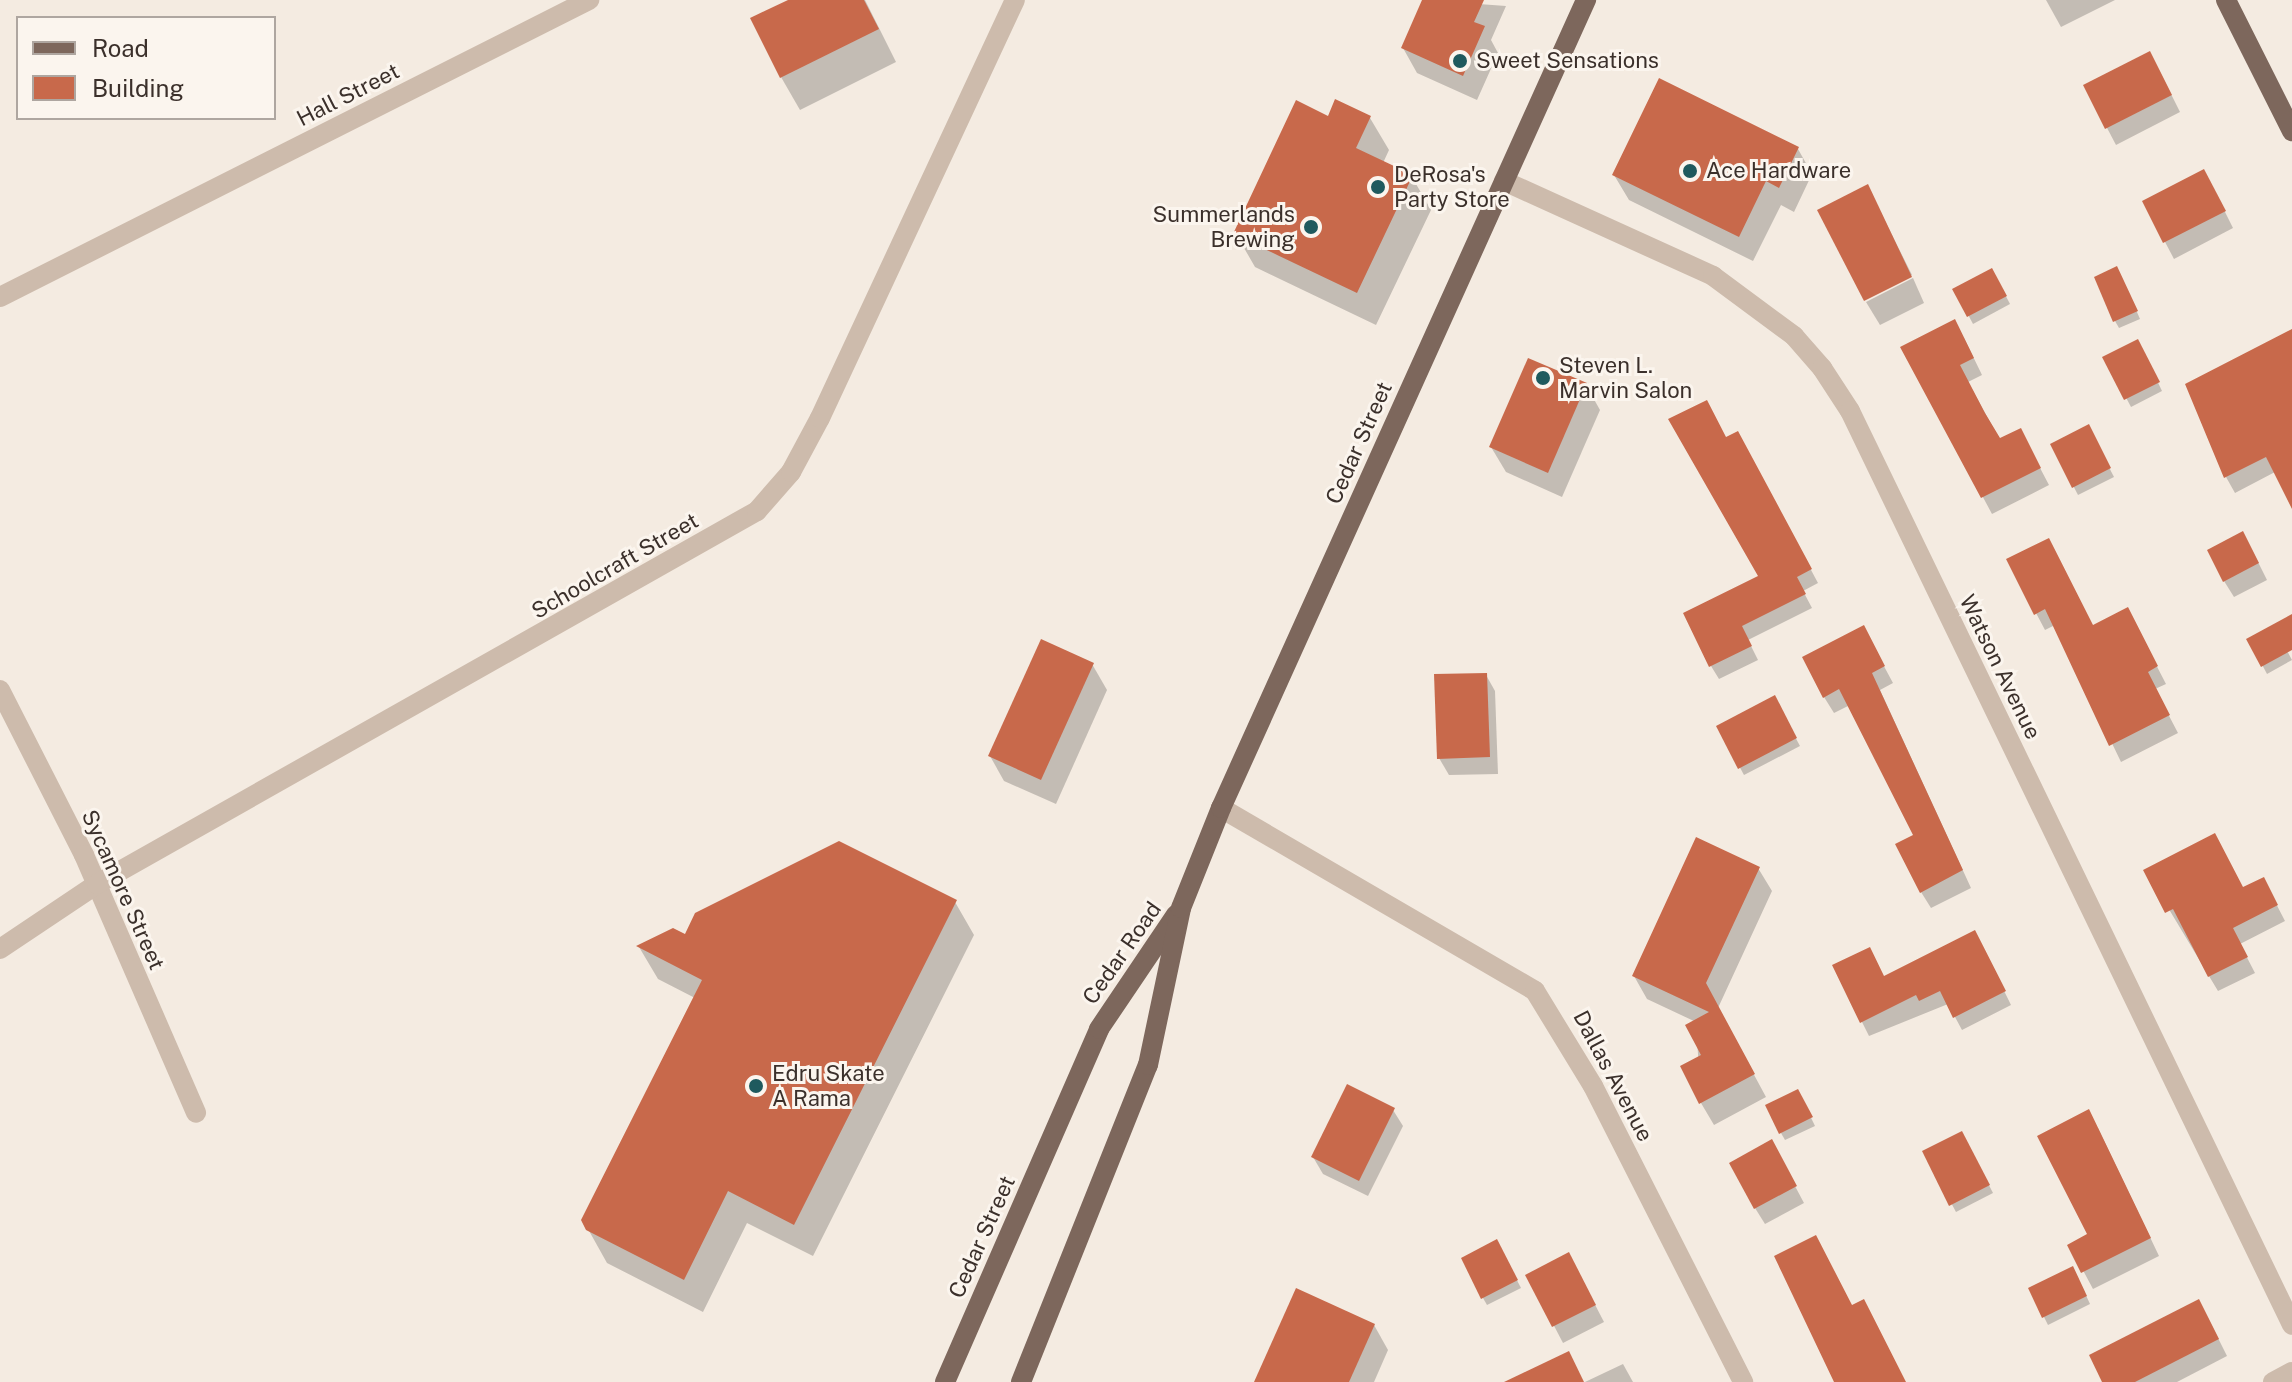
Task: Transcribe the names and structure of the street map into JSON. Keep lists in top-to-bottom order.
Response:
{
  "streets": {
    "main road": ["Cedar Street", "Cedar Road"],
    "street": [
      "Hall Street",
      "Schoolcraft Street",
      "Watson Avenue",
      "Sycamore Street",
      "Dallas Avenue"
    ]
  },
  "crossings": [
    ["Cedar Street", "Watson Avenue"],
    ["Cedar Street", "Cedar Road"],
    ["Cedar Street", "Dallas Avenue"],
    ["Schoolcraft Street", "Sycamore Street"]
  ],
  "places": [
    "Sweet Sensations",
    "Ace Hardware",
    "DeRosa's Party Store",
    "Summerlands Brewing",
    "Steven L. Marvin Salon",
    "Edru Skate A Rama"
  ],
  "legend": ["Road", "Building"]
}
